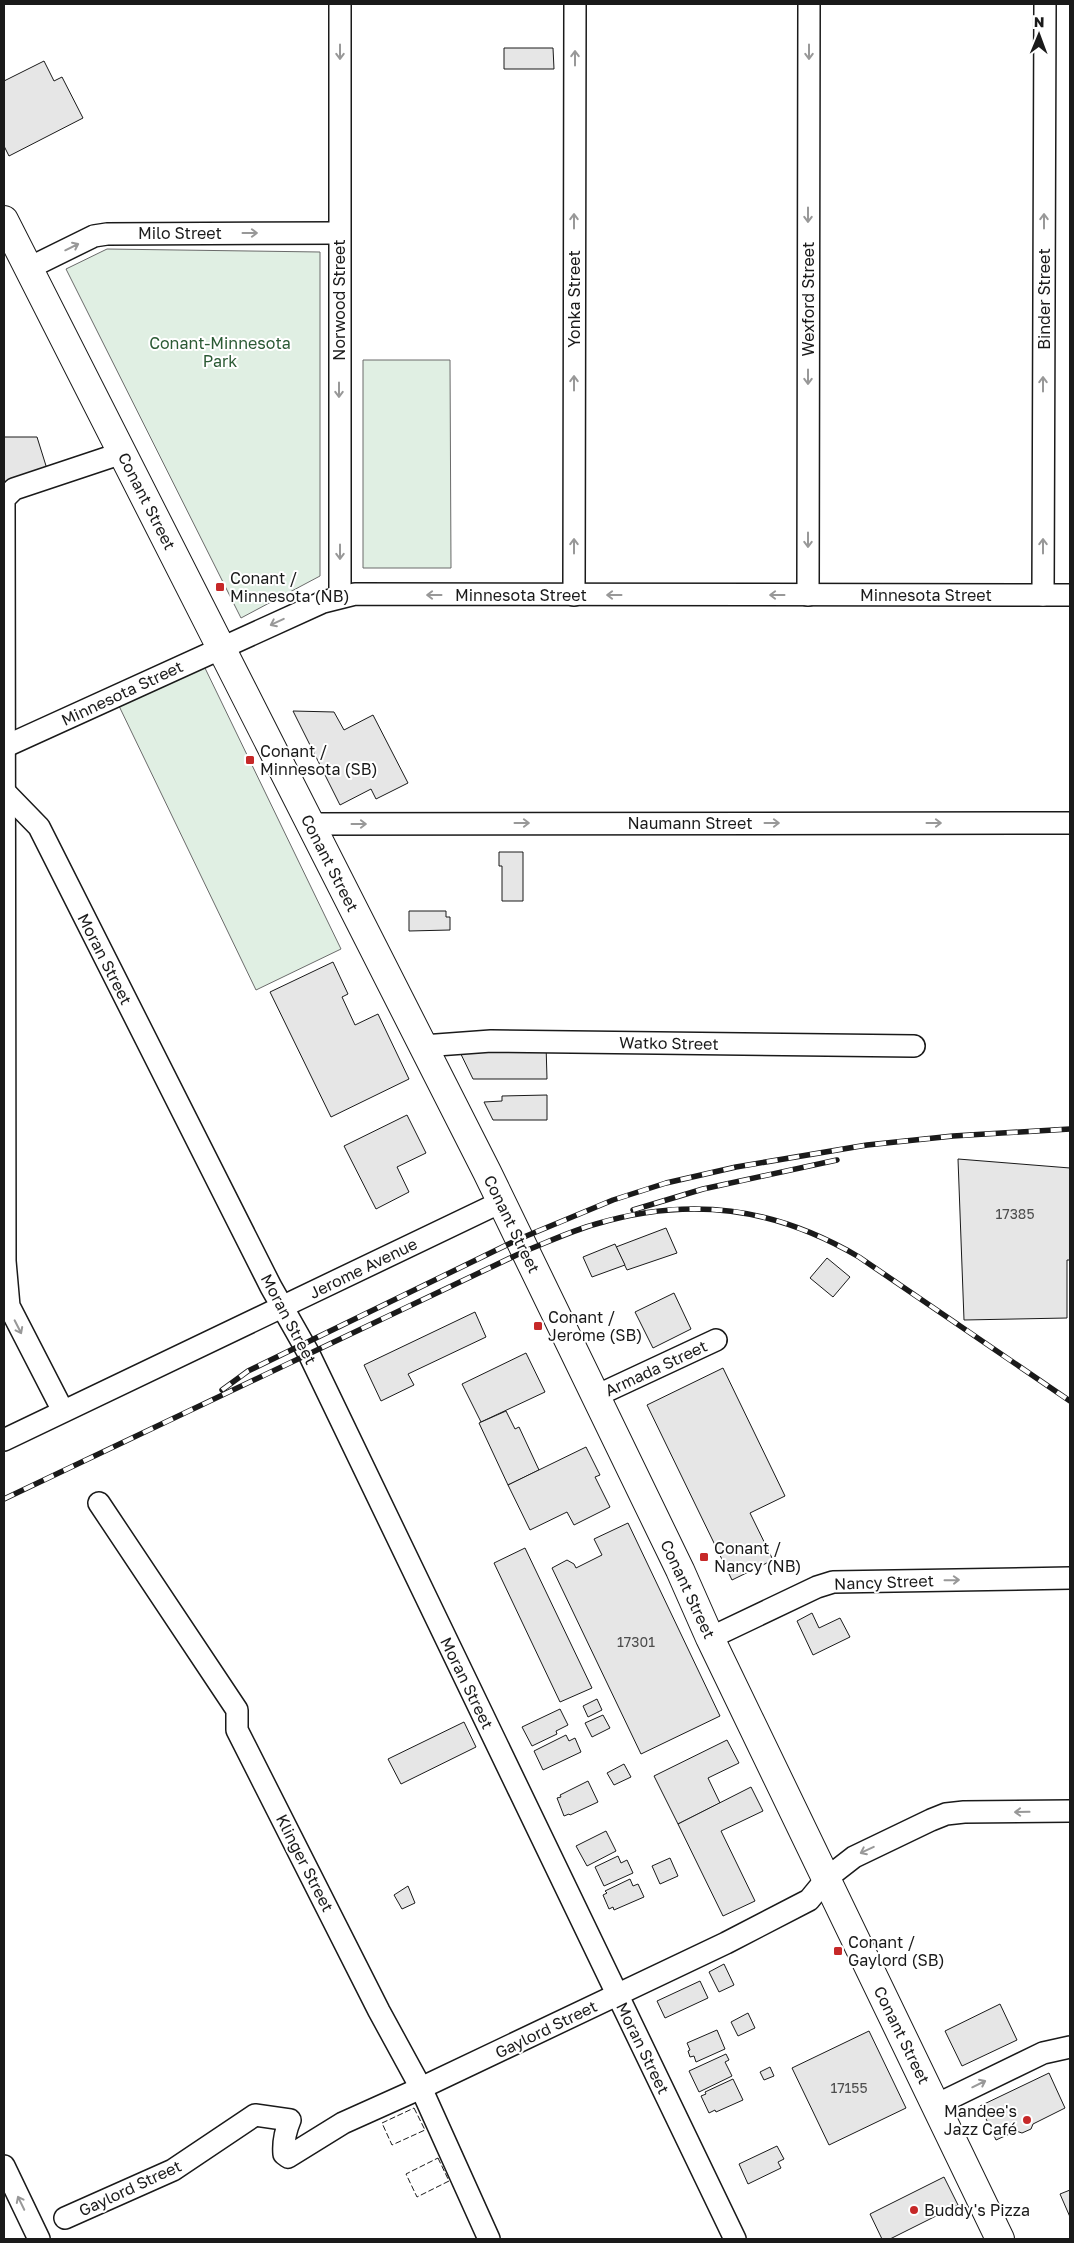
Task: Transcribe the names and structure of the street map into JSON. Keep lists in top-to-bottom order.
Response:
{
  "streets": {
    "main road": ["Conant Street"],
    "street": [
      "Milo Street",
      "Yonka Street",
      "Wexford Street",
      "Binder Street",
      "Norwood Street",
      "Minnesota Street",
      "Naumann Street",
      "Moran Street",
      "Watko Street",
      "Jerome Avenue",
      "Armada Street",
      "Nancy Street",
      "Klinger Street",
      "Gaylord Street"
    ]
  },
  "crossings": [
    ["Milo Street", "Norwood Street"],
    ["Milo Street", "Conant Street"],
    ["Yonka Street", "Minnesota Street"],
    ["Wexford Street", "Minnesota Street"],
    ["Binder Street", "Minnesota Street"],
    ["Norwood Street", "Minnesota Street"],
    ["Conant Street", "Minnesota Street"],
    ["Conant Street", "Naumann Street"],
    ["Conant Street", "Watko Street"],
    ["Conant Street", "Jerome Avenue"],
    ["Conant Street", "Armada Street"],
    ["Conant Street", "Nancy Street"],
    ["Conant Street", "Gaylord Street"],
    ["Moran Street", "Jerome Avenue"],
    ["Moran Street", "Gaylord Street"],
    ["Klinger Street", "Gaylord Street"]
  ],
  "one_way": [
    "Milo Street",
    "Yonka Street",
    "Wexford Street",
    "Binder Street",
    "Norwood Street",
    "Minnesota Street",
    "Naumann Street",
    "Nancy Street"
  ],
  "parks": ["Conant-Minnesota Park"],
  "places": {
    "transit": [
      "Conant / Minnesota (NB)",
      "Conant / Minnesota (SB)",
      "Conant / Jerome (SB)",
      "Conant / Nancy (NB)",
      "Conant / Gaylord (SB)"
    ],
    "other": ["Mandee's Jazz Café", "Buddy's Pizza"]
  },
  "house_numbers": ["17385", "17301", "17155"],
  "north": "top"
}
